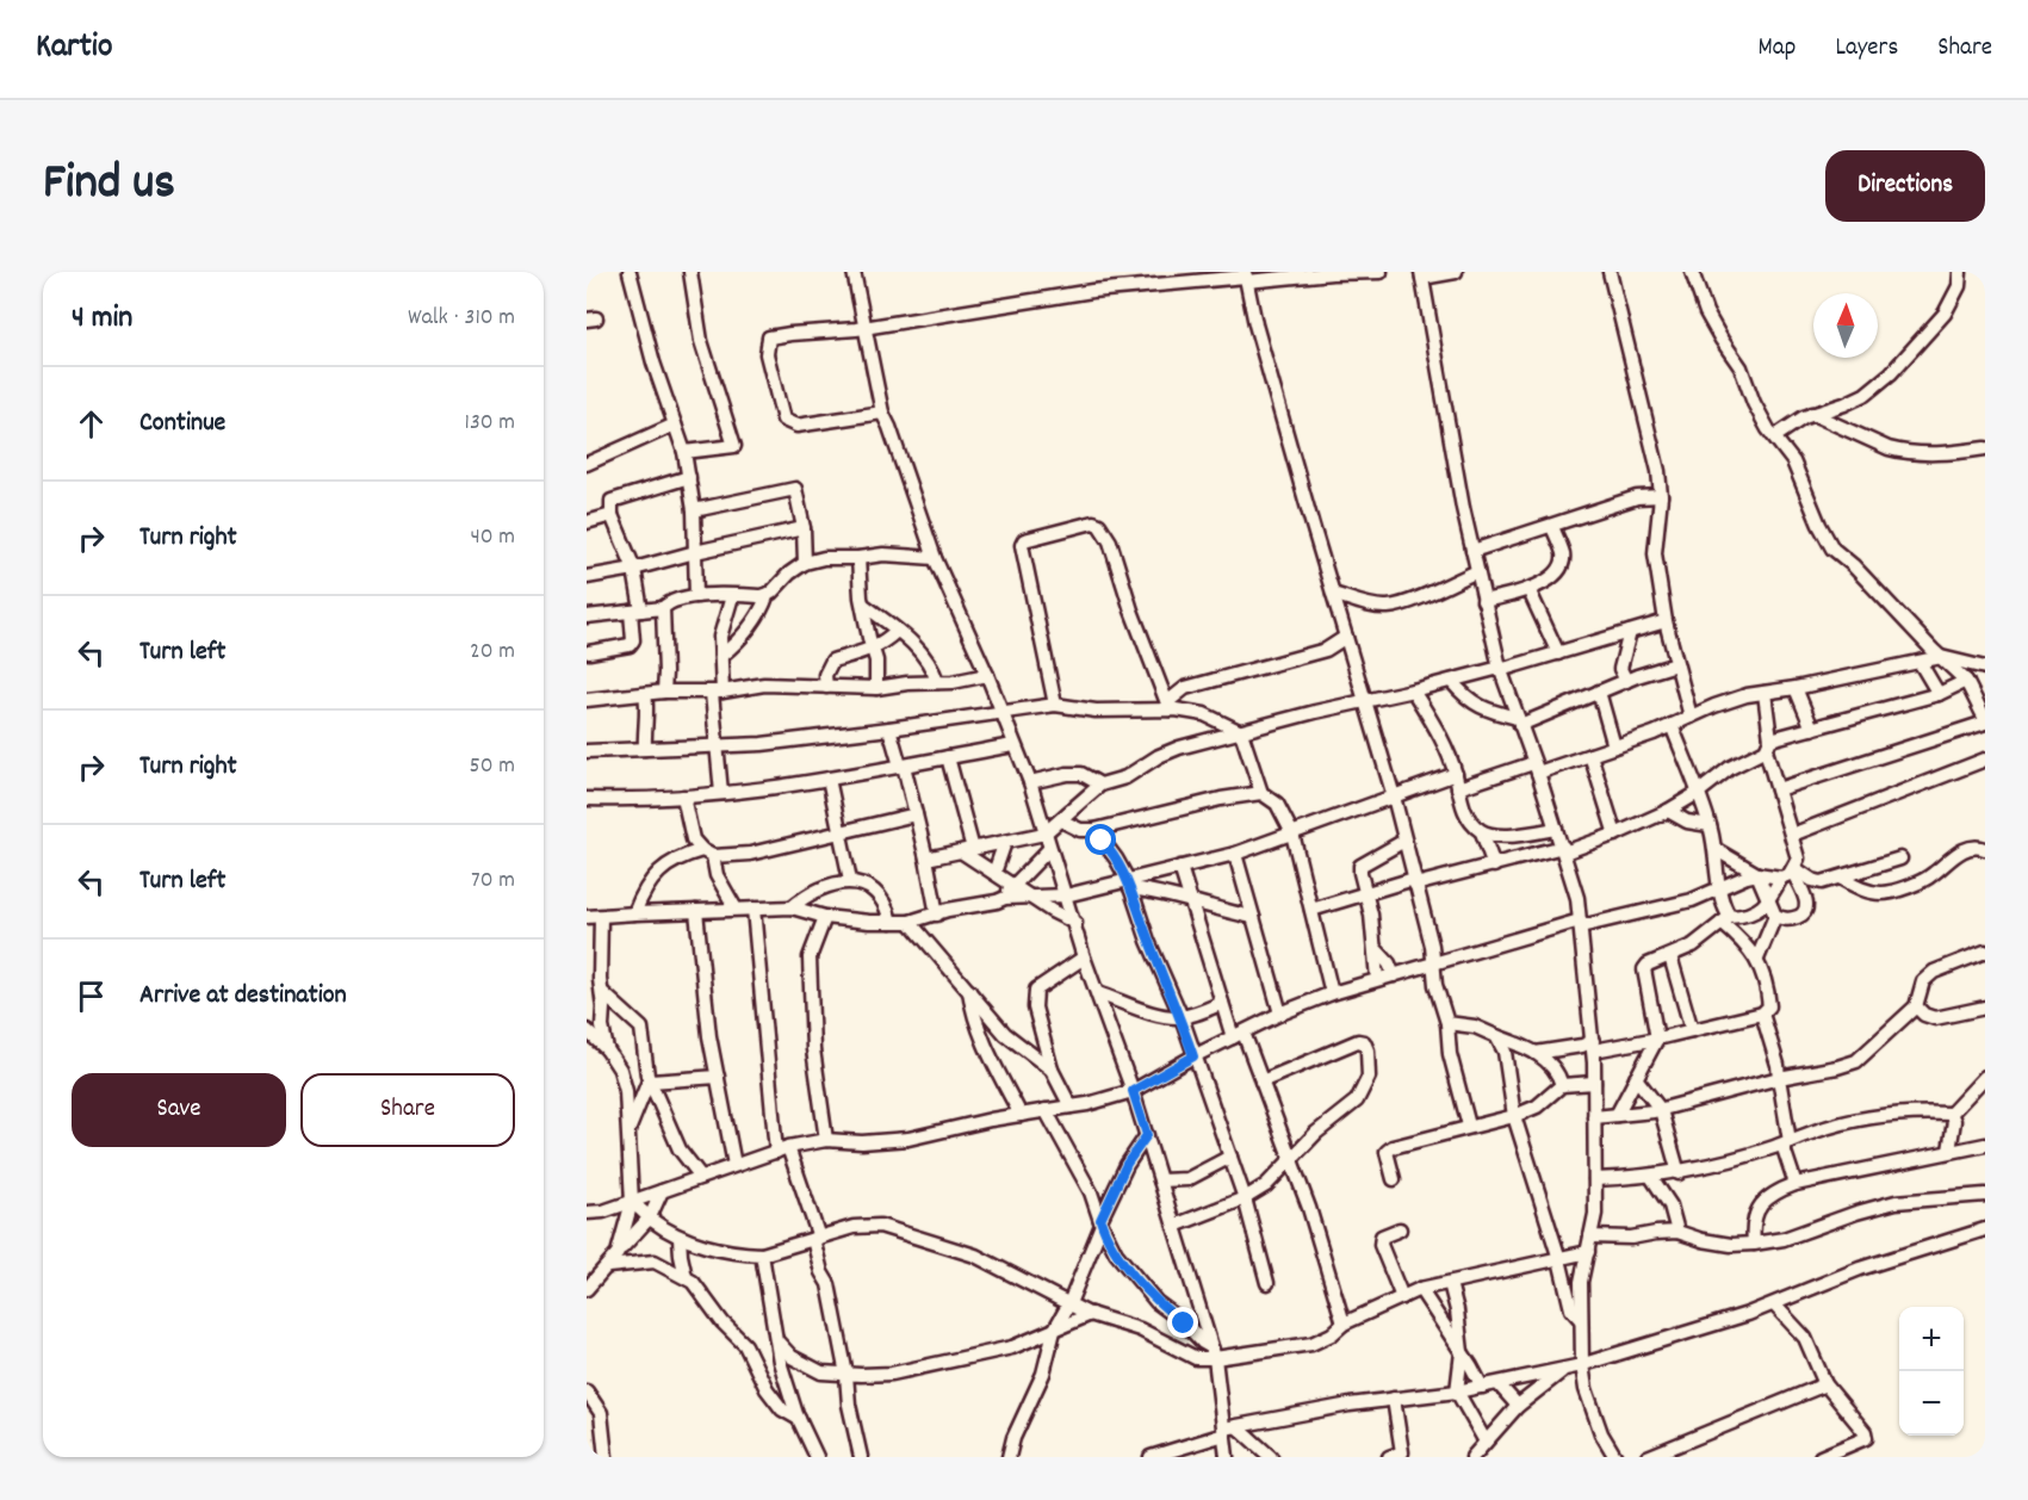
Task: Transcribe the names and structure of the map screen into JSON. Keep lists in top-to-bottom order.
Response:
{
  "north": "top",
  "page": {
    "header": "Kartio",
    "nav": ["Map", "Layers", "Share"],
    "title": "Find us",
    "buttons": [
      "Directions",
      ["Save", "Share"]
    ],
    "heading": ["4 min", "Walk · 310 m"],
    "list": [
      ["Continue", "130 m"],
      ["Turn right", "40 m"],
      ["Turn left", "20 m"],
      ["Turn right", "50 m"],
      ["Turn left", "70 m"],
      "Arrive at destination"
    ],
    "map_buttons": ["+", "−"]
  }
}
